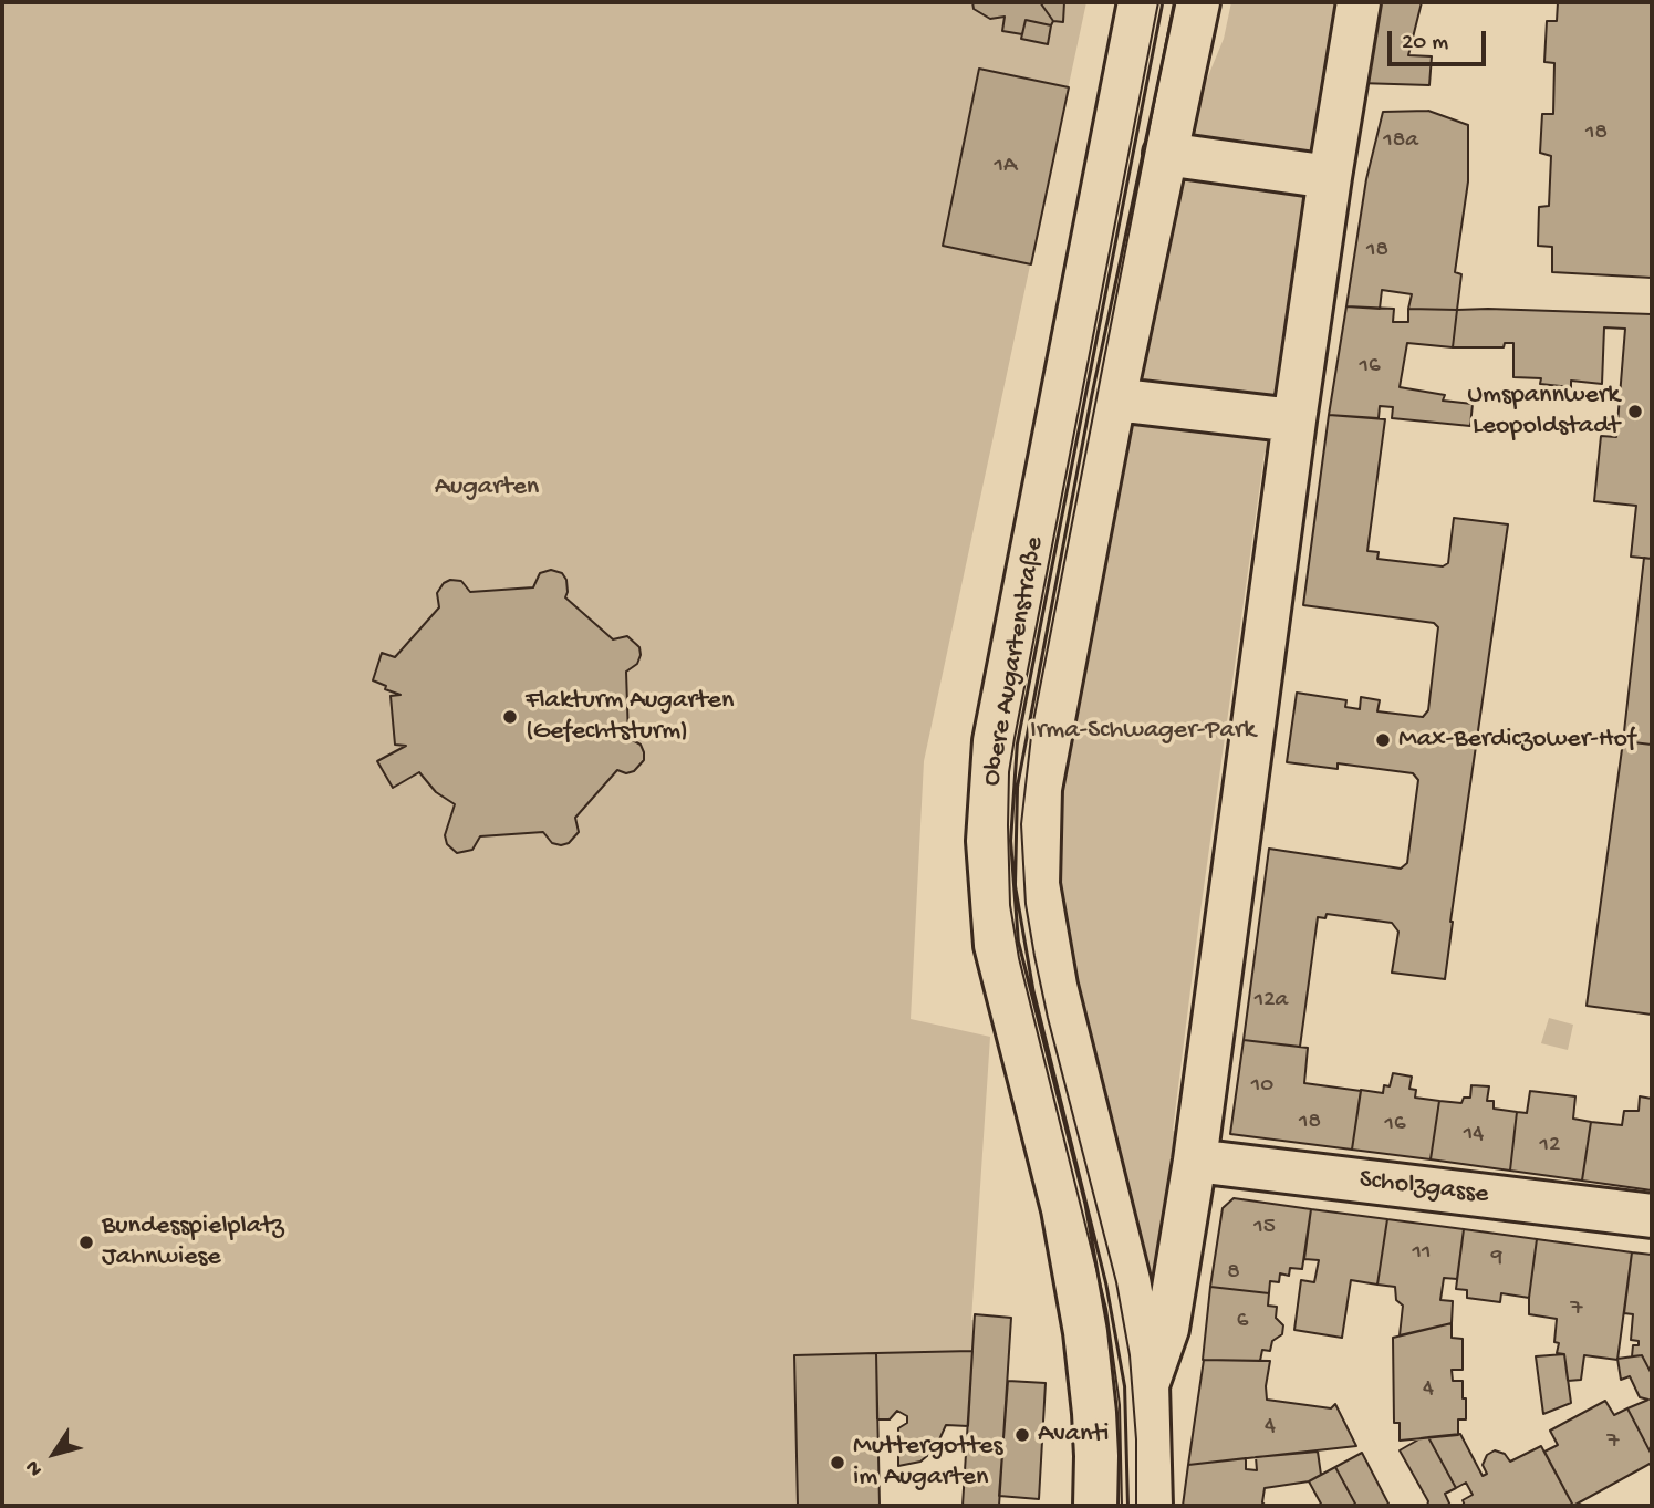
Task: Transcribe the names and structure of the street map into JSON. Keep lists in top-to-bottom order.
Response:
{
  "streets": {
    "street": ["Obere Augartenstraße", "Scholzgasse"]
  },
  "crossings": [
    ["Obere Augartenstraße", "Scholzgasse"]
  ],
  "parks": ["Augarten", "Irma-Schwager-Park"],
  "places": [
    "Umspannwerk Leopoldstadt",
    "Flakturm Augarten (Gefechtsturm)",
    "Max-Berdiczower-Hof",
    "Bundesspielplatz Jahnwiese",
    "Avanti",
    "Muttergottes im Augarten"
  ],
  "house_numbers": [
    "18",
    "18a",
    "1A",
    "18",
    "16",
    "12a",
    "10",
    "18",
    "16",
    "14",
    "12",
    "15",
    "11",
    "9",
    "8",
    "7",
    "6",
    "4",
    "4",
    "7"
  ],
  "scale_bar": "20 m",
  "north": "bottom left"
}
